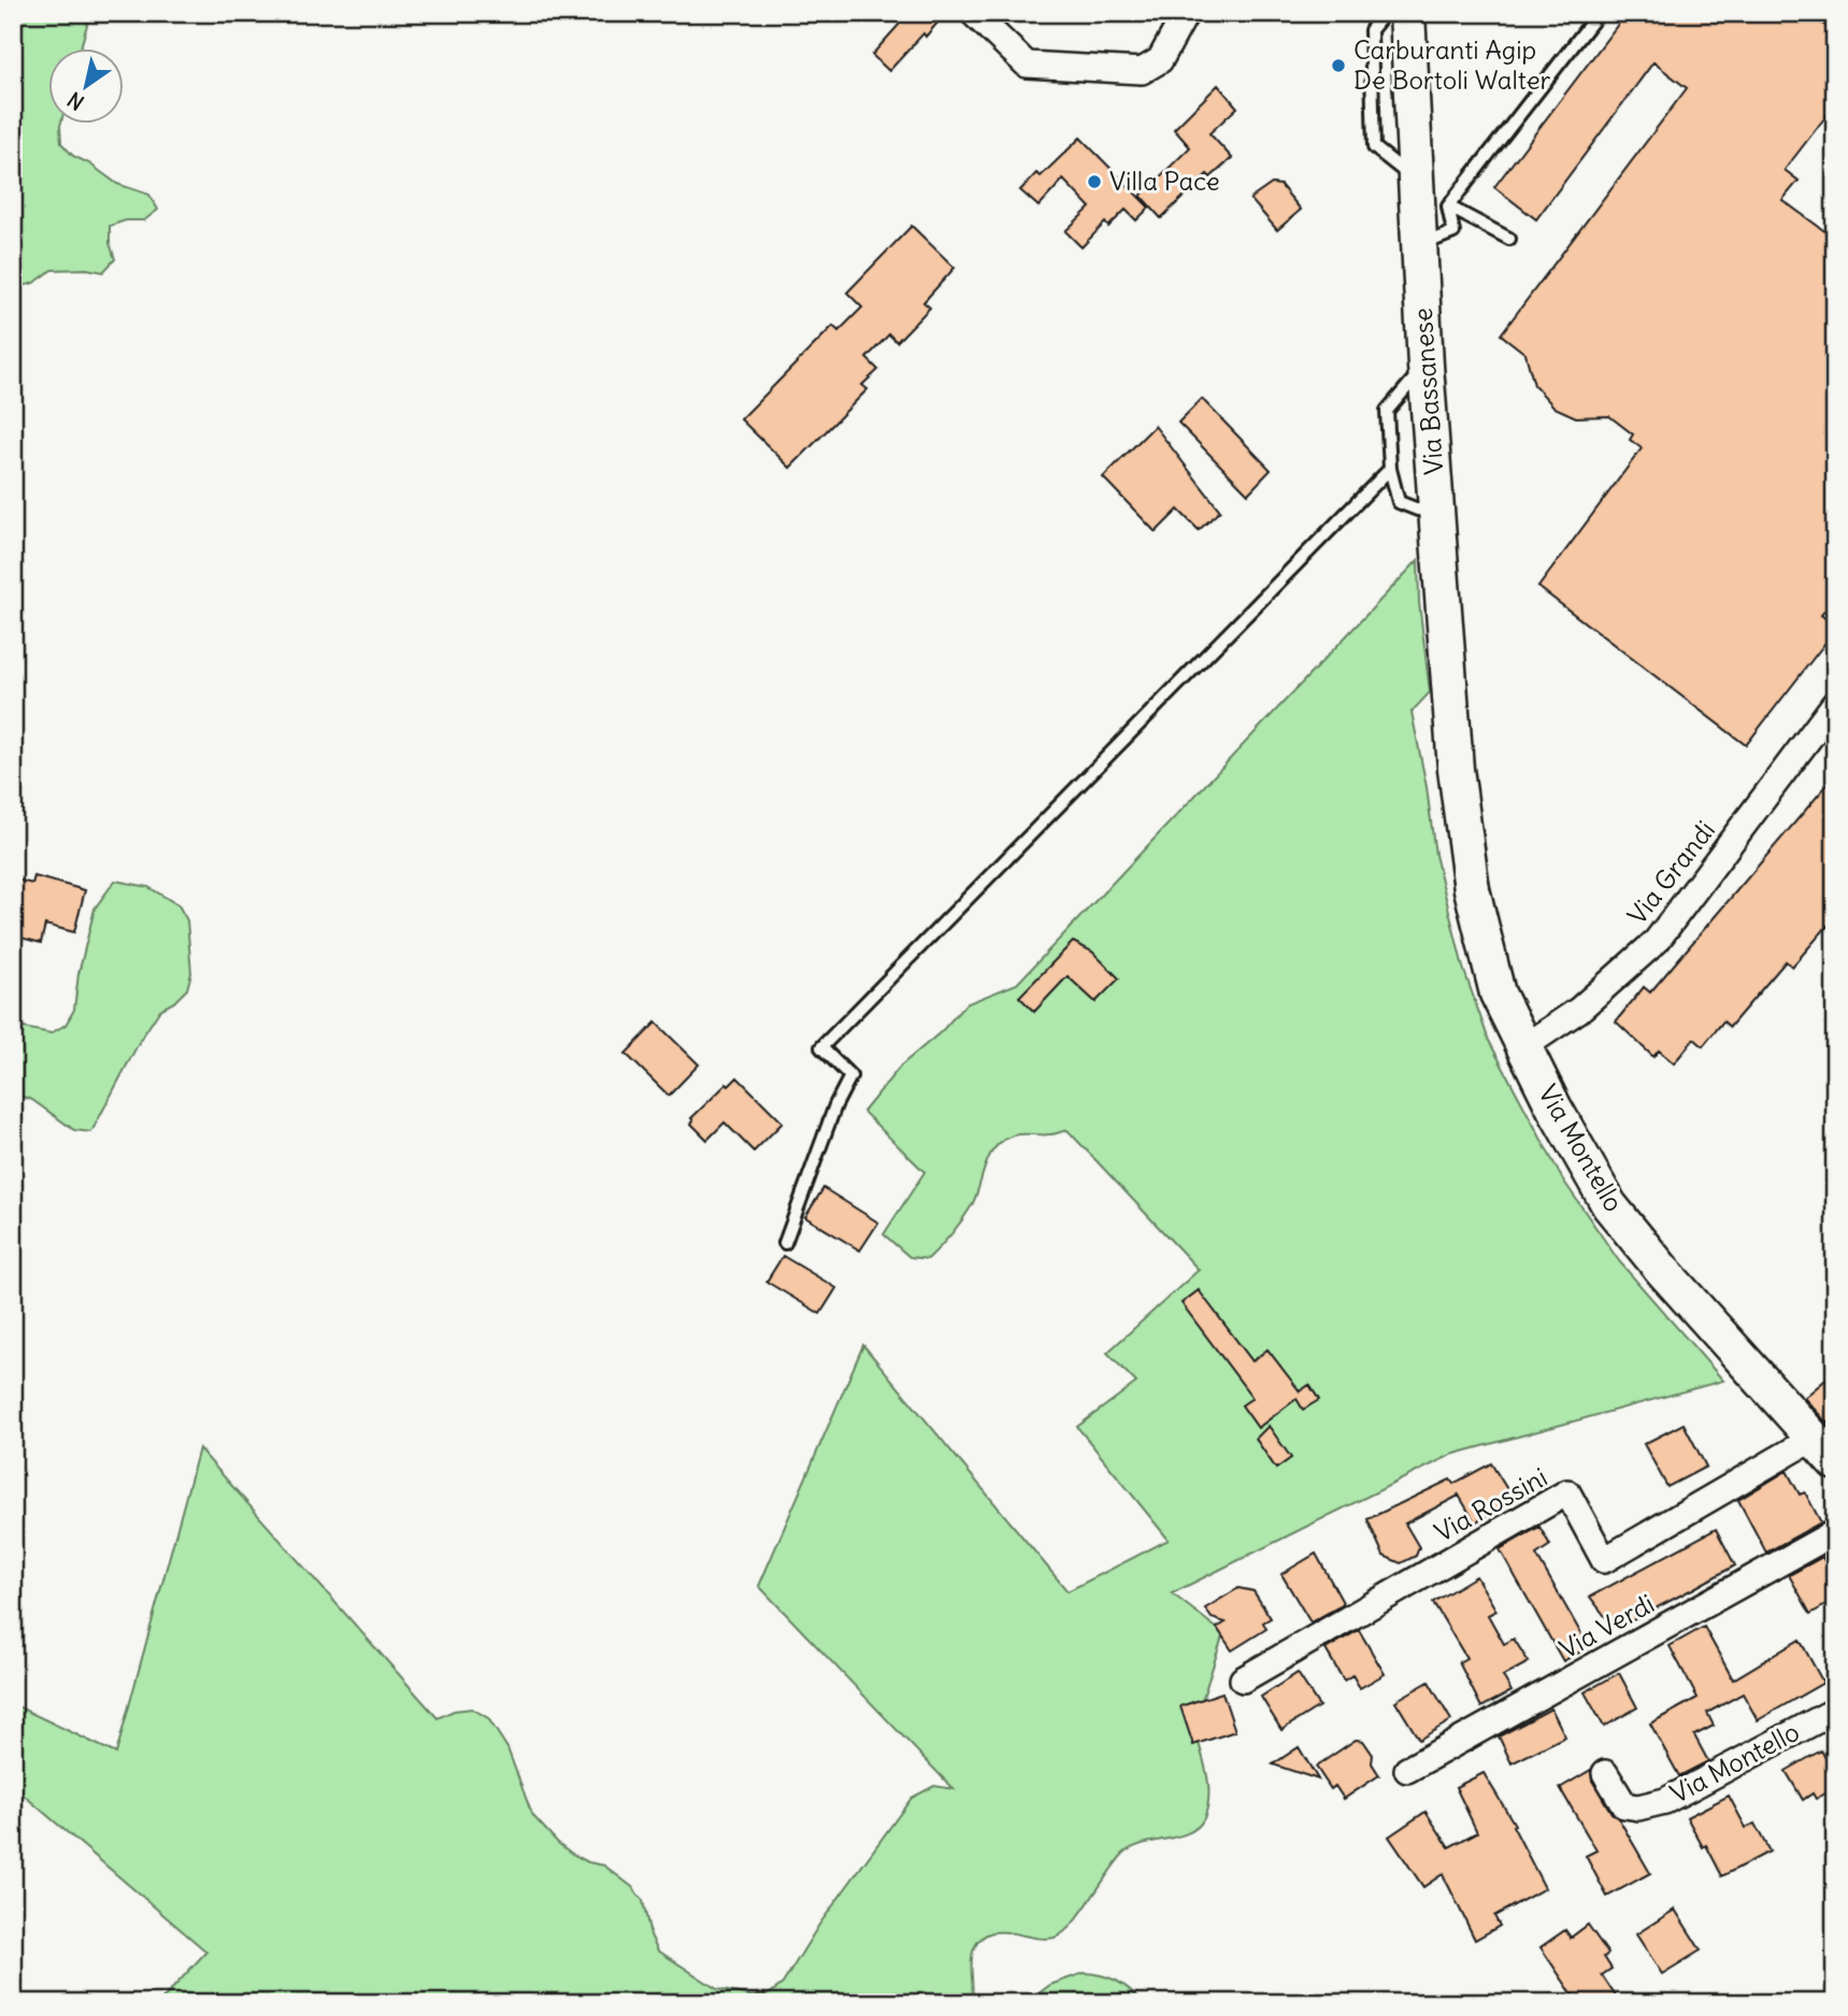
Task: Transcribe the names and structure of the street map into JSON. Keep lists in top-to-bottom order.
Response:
{
  "streets": {
    "main road": ["Via Bassanese", "Via Montello"],
    "street": ["Via Grandi", "Via Rossini", "Via Verdi"]
  },
  "crossings": [
    ["Via Bassanese", "Via Montello"],
    ["Via Grandi", "Via Montello"],
    ["Via Montello", "Via Rossini"]
  ],
  "places": ["Carburanti Agip De Bortoli Walter", "Villa Pace"],
  "north": "bottom left"
}
